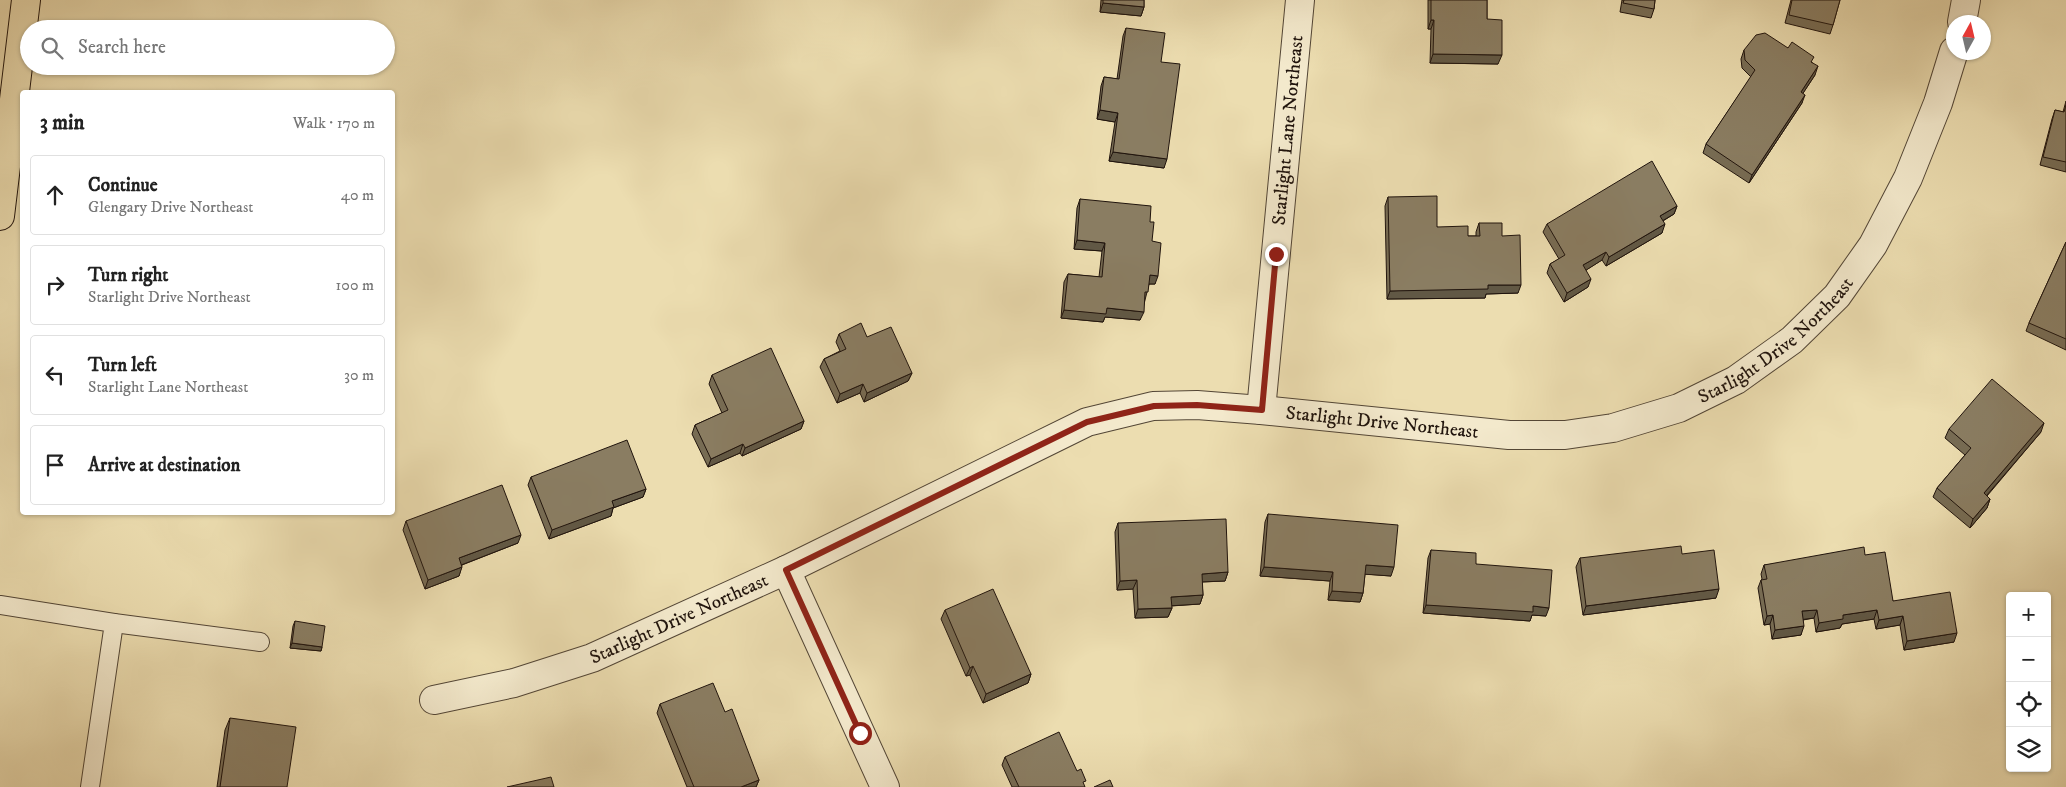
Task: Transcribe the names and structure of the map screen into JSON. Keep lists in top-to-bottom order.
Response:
{
  "streets": {
    "street": ["Starlight Lane Northeast", "Starlight Drive Northeast"]
  },
  "crossings": [
    ["Starlight Lane Northeast", "Starlight Drive Northeast"]
  ],
  "north": "top",
  "page": {
    "search": "Search here",
    "heading": ["3 min", "Walk · 170 m"],
    "list": [
      ["Continue", "Glengary Drive Northeast", "40 m"],
      ["Turn right", "Starlight Drive Northeast", "100 m"],
      ["Turn left", "Starlight Lane Northeast", "30 m"],
      "Arrive at destination"
    ],
    "map_buttons": ["+", "−"]
  }
}
